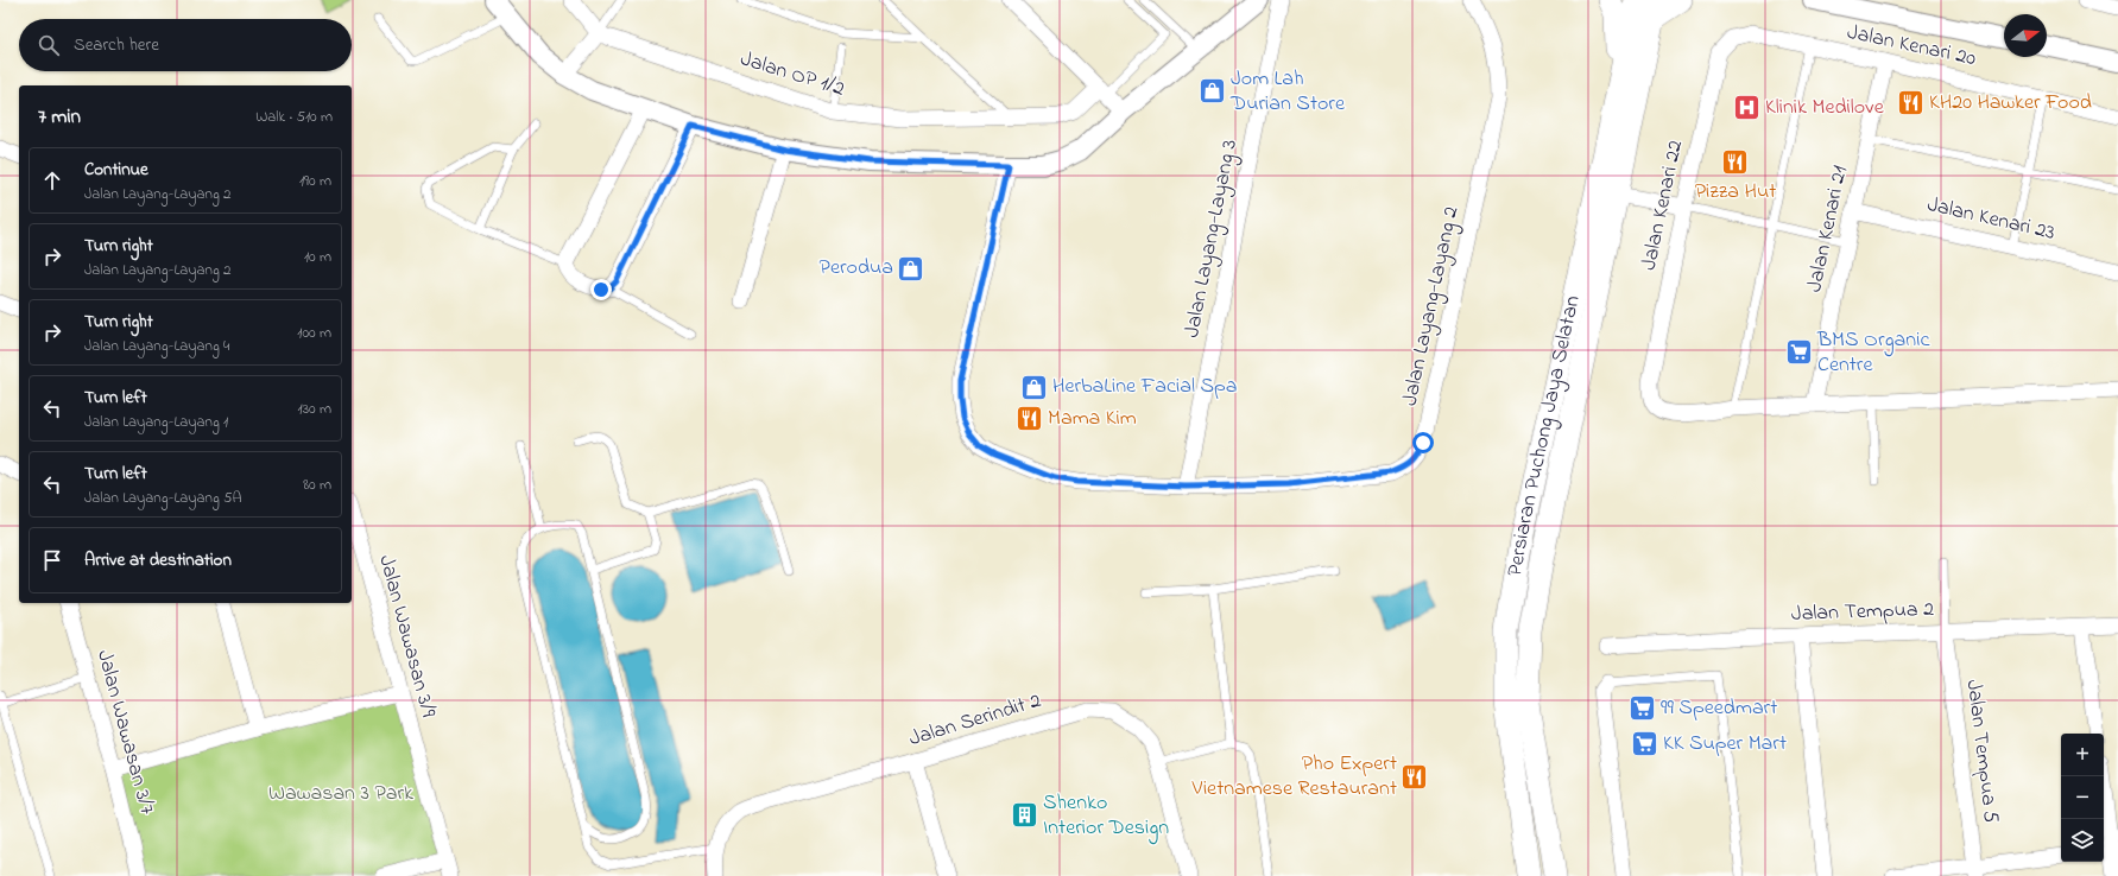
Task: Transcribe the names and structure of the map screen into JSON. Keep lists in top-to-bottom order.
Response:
{
  "streets": {
    "main road": ["Persiaran Puchong Jaya Selatan"],
    "street": [
      "Jalan Kenari 20",
      "Jalan OP 1/2",
      "Jalan Kenari 22",
      "Jalan Kenari 23",
      "Jalan Kenari 21",
      "Jalan Layang-Layang 3",
      "Jalan Layang-Layang 2",
      "Jalan Tempua 2",
      "Jalan Wawasan 3/9",
      "Jalan Serindit 2",
      "Jalan Wawasan 3/7",
      "Jalan Tempua 5"
    ]
  },
  "crossings": [
    ["Jalan Kenari 20", "Jalan Kenari 22"],
    ["Jalan Kenari 20", "Jalan Kenari 21"],
    ["Jalan Kenari 23", "Jalan Kenari 21"],
    ["Jalan Layang-Layang 3", "Jalan Layang-Layang 2"],
    ["Jalan Tempua 2", "Jalan Tempua 5"]
  ],
  "parks": ["Wawasan 3 Park"],
  "places": {
    "shop": ["Jom Lah Durian Store", "Perodua", "HerbaLine Facial Spa"],
    "restaurant": [
      "KH20 Hawker Food",
      "Pizza Hut",
      "Mama Kim",
      "Pho Expert Vietnamese Restaurant"
    ],
    "hospital": ["Klinik Medilove"],
    "supermarket": ["BMS Organic Centre", "99 Speedmart", "KK Super Mart"],
    "building": ["Shenko Interior Design"]
  },
  "north": "right",
  "page": {
    "search": "Search here",
    "heading": ["7 min", "Walk · 510 m"],
    "list": [
      ["Continue", "Jalan Layang-Layang 2", "190 m"],
      ["Turn right", "Jalan Layang-Layang 2", "10 m"],
      ["Turn right", "Jalan Layang-Layang 4", "100 m"],
      ["Turn left", "Jalan Layang-Layang 1", "130 m"],
      ["Turn left", "Jalan Layang-Layang 5A", "80 m"],
      "Arrive at destination"
    ],
    "map_buttons": ["+", "−"]
  }
}
